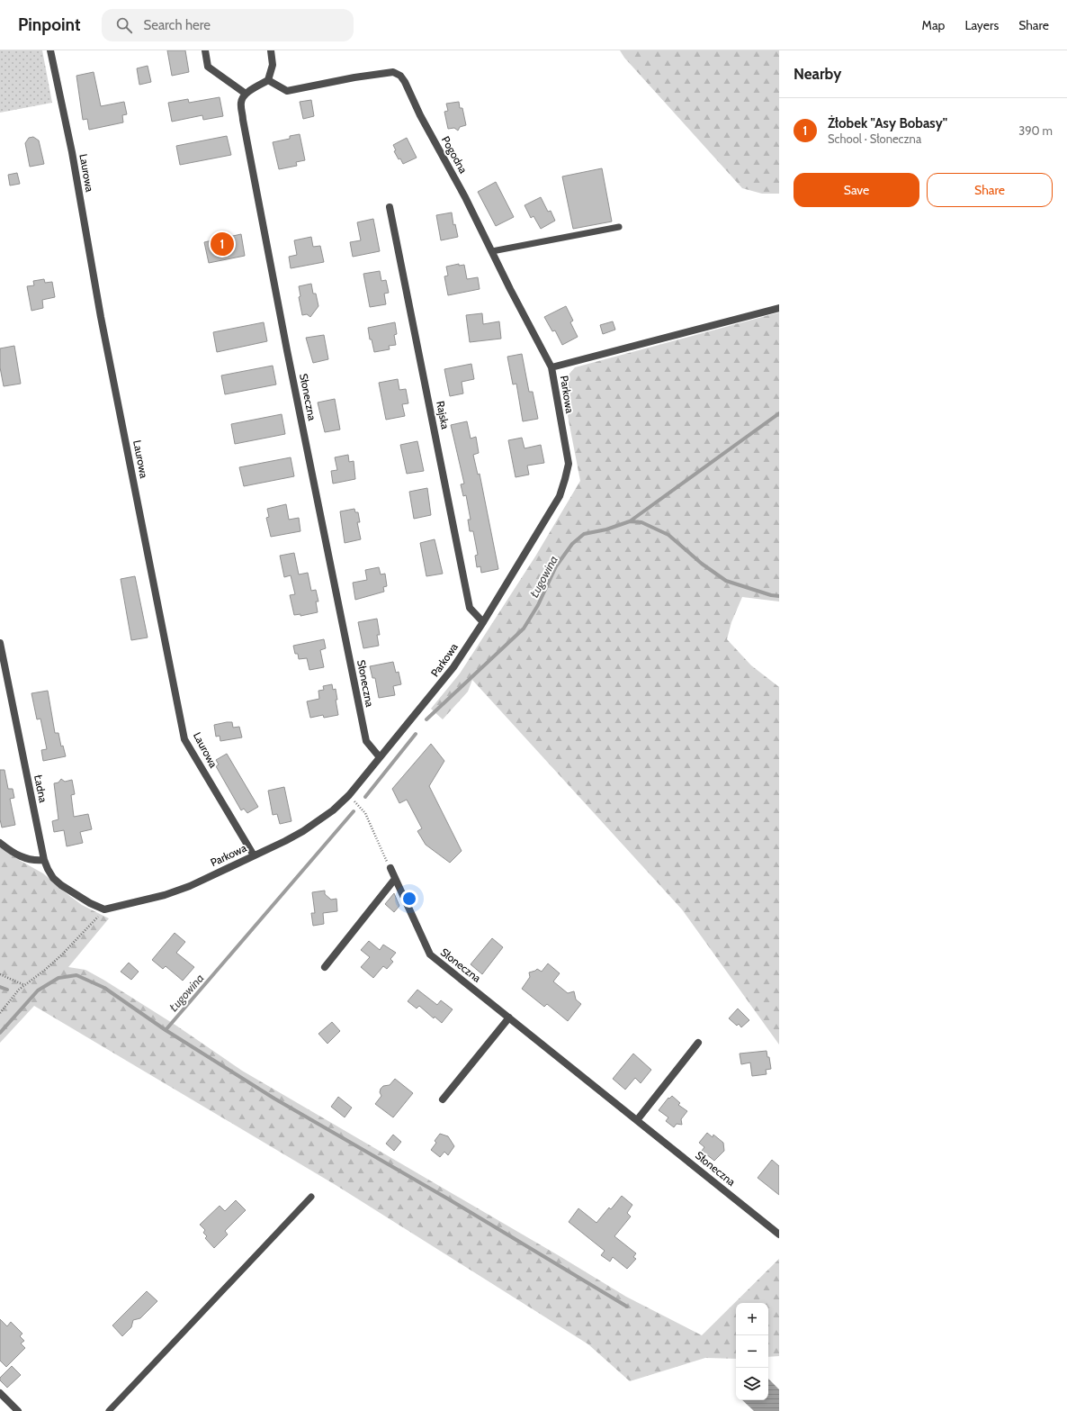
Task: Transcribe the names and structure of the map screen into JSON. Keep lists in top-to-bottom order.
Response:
{
  "streets": {
    "street": [
      "Pogodna",
      "Laurowa",
      "Parkowa",
      "Słoneczna",
      "Rajska",
      "Ładna"
    ]
  },
  "crossings": [
    ["Pogodna", "Parkowa"],
    ["Laurowa", "Parkowa"],
    ["Parkowa", "Słoneczna"],
    ["Parkowa", "Rajska"],
    ["Parkowa", "Ładna"]
  ],
  "water": ["Ługowina"],
  "page": {
    "header": "Pinpoint",
    "search": "Search here",
    "nav": ["Map", "Layers", "Share"],
    "heading": "Nearby",
    "list": [
      {
        "mark": "1",
        "name": "Żłobek \"Asy Bobasy\"",
        "note": "School · Słoneczna",
        "value": "390 m"
      }
    ],
    "buttons": ["Save", "Share"],
    "pins": "1",
    "map_buttons": ["+", "−"]
  }
}
